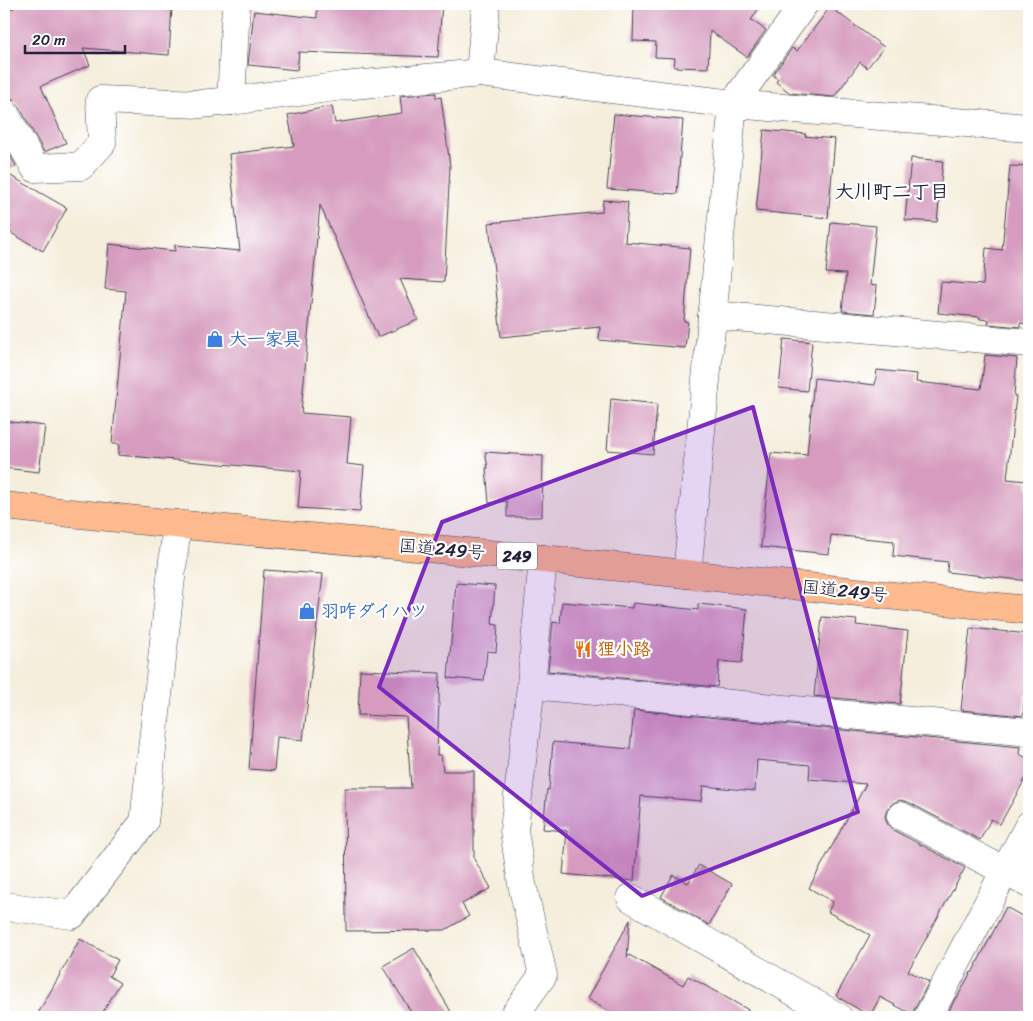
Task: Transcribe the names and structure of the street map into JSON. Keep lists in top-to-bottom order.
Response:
{
  "streets": {
    "highway": ["国道249号", "249"]
  },
  "districts": ["大川町二丁目"],
  "places": {
    "shop": ["大一家具", "羽咋ダイハツ"],
    "restaurant": ["狸小路"]
  },
  "scale_bar": "20 m"
}
